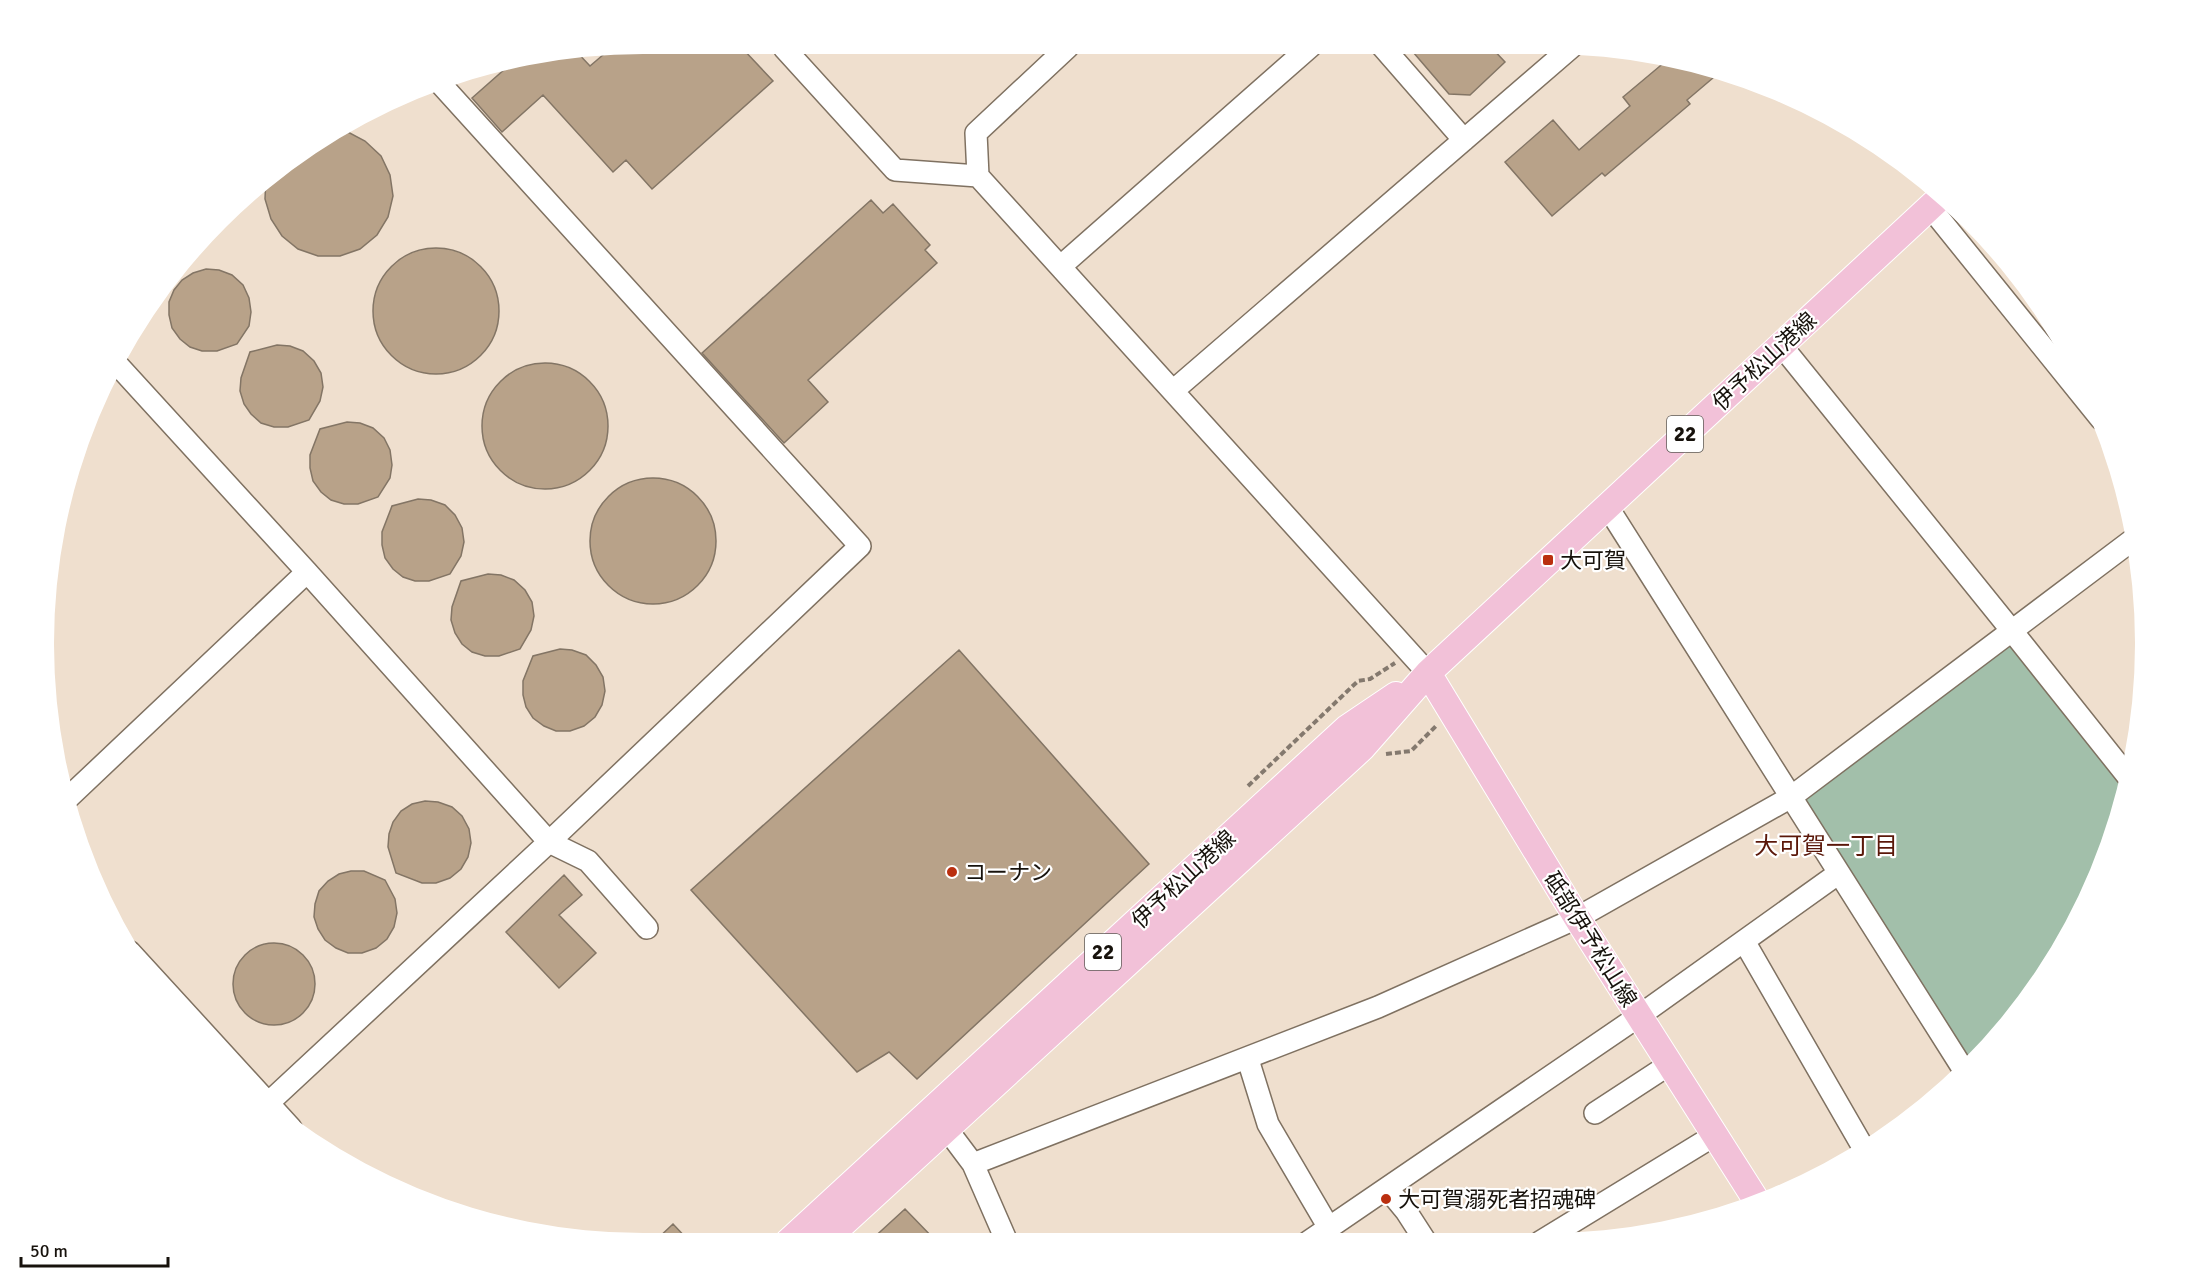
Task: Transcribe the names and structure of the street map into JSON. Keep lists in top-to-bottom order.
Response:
{
  "streets": {
    "main road": ["伊予松山港線", "22", "砥部伊予松山線"]
  },
  "crossings": [
    ["伊予松山港線", "砥部伊予松山線"]
  ],
  "districts": ["大可賀一丁目"],
  "places": {
    "transit": ["大可賀"],
    "other": ["コーナン", "大可賀溺死者招魂碑"]
  },
  "scale_bar": "50 m"
}
